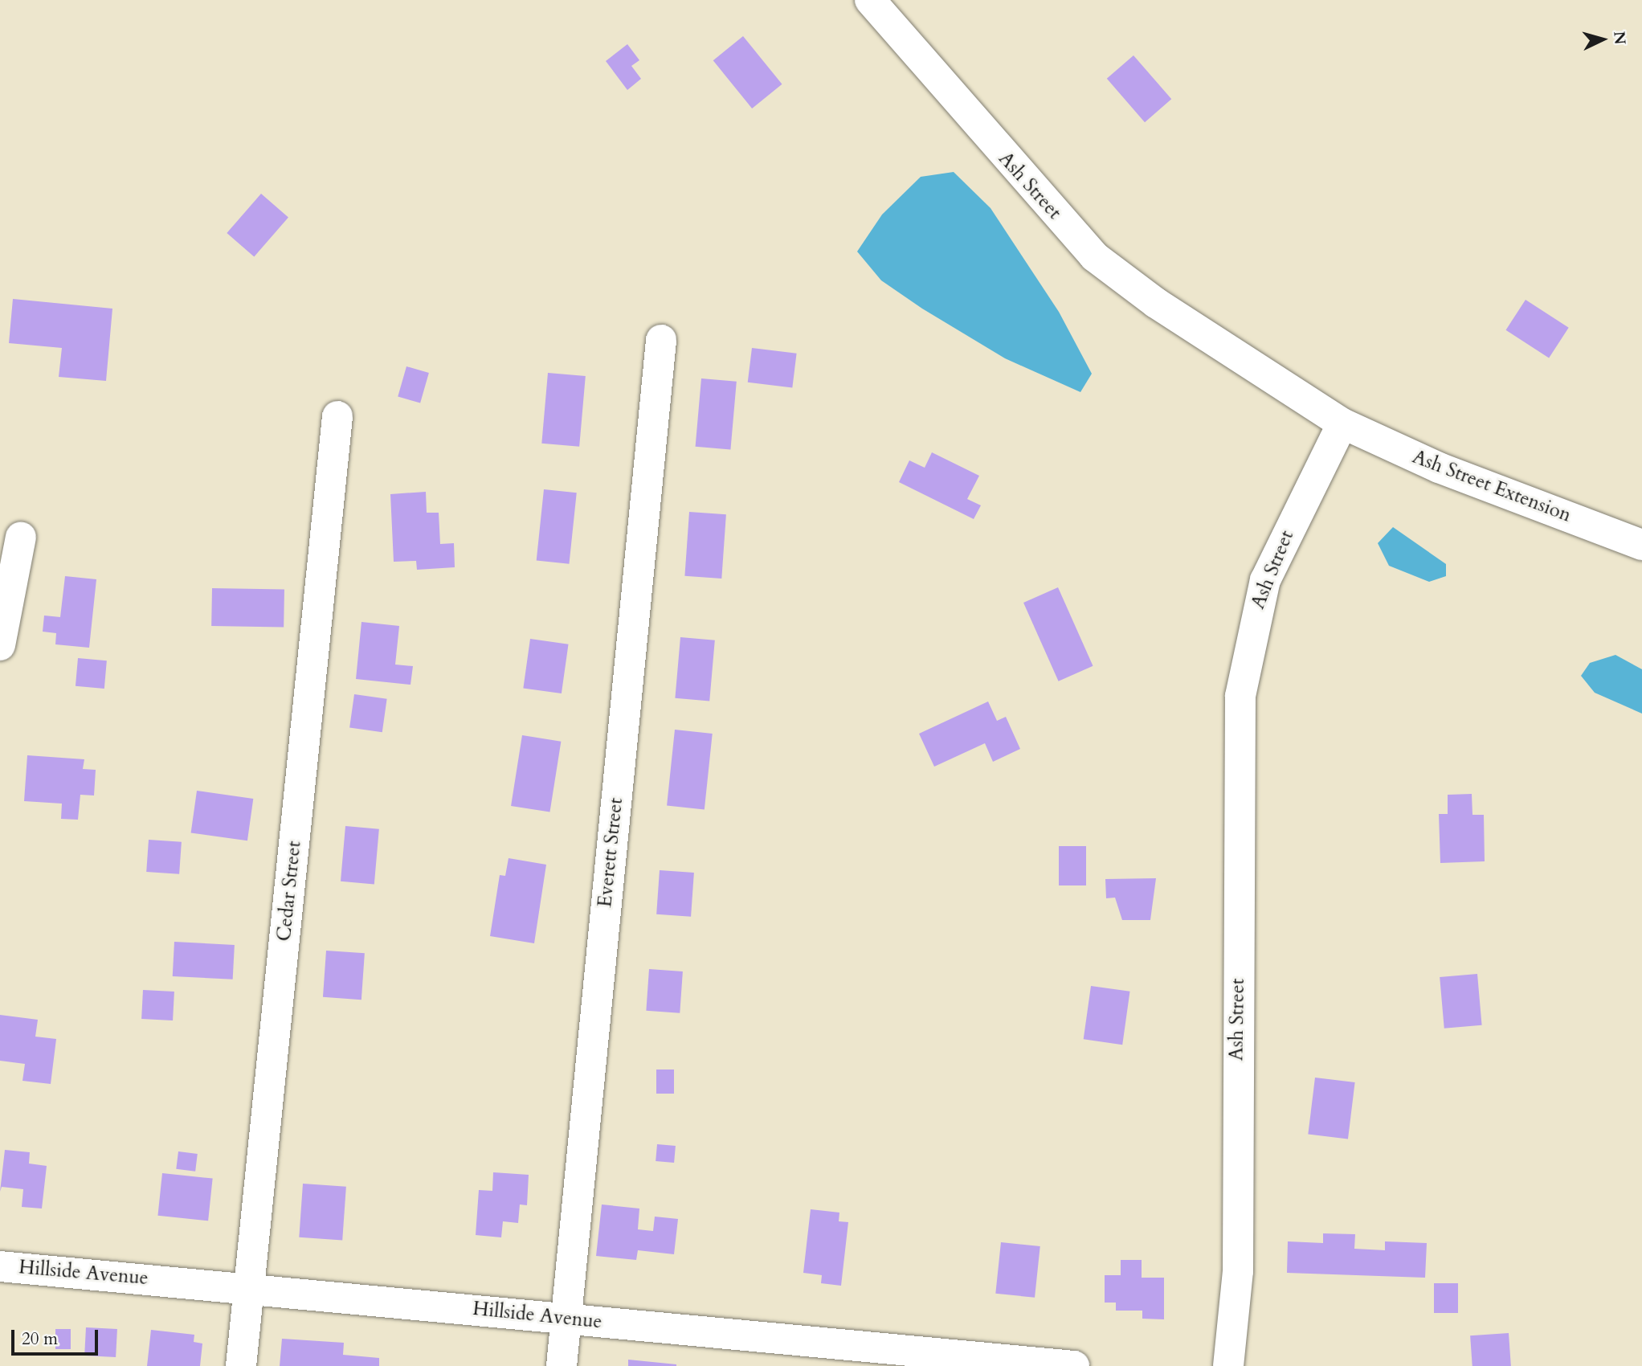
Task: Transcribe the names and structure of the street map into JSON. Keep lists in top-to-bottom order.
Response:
{
  "streets": {
    "street": [
      "Ash Street",
      "Ash Street Extension",
      "Everett Street",
      "Cedar Street",
      "Hillside Avenue"
    ]
  },
  "crossings": [
    ["Ash Street", "Ash Street Extension"],
    ["Everett Street", "Hillside Avenue"],
    ["Cedar Street", "Hillside Avenue"]
  ],
  "scale_bar": "20 m",
  "north": "right"
}
